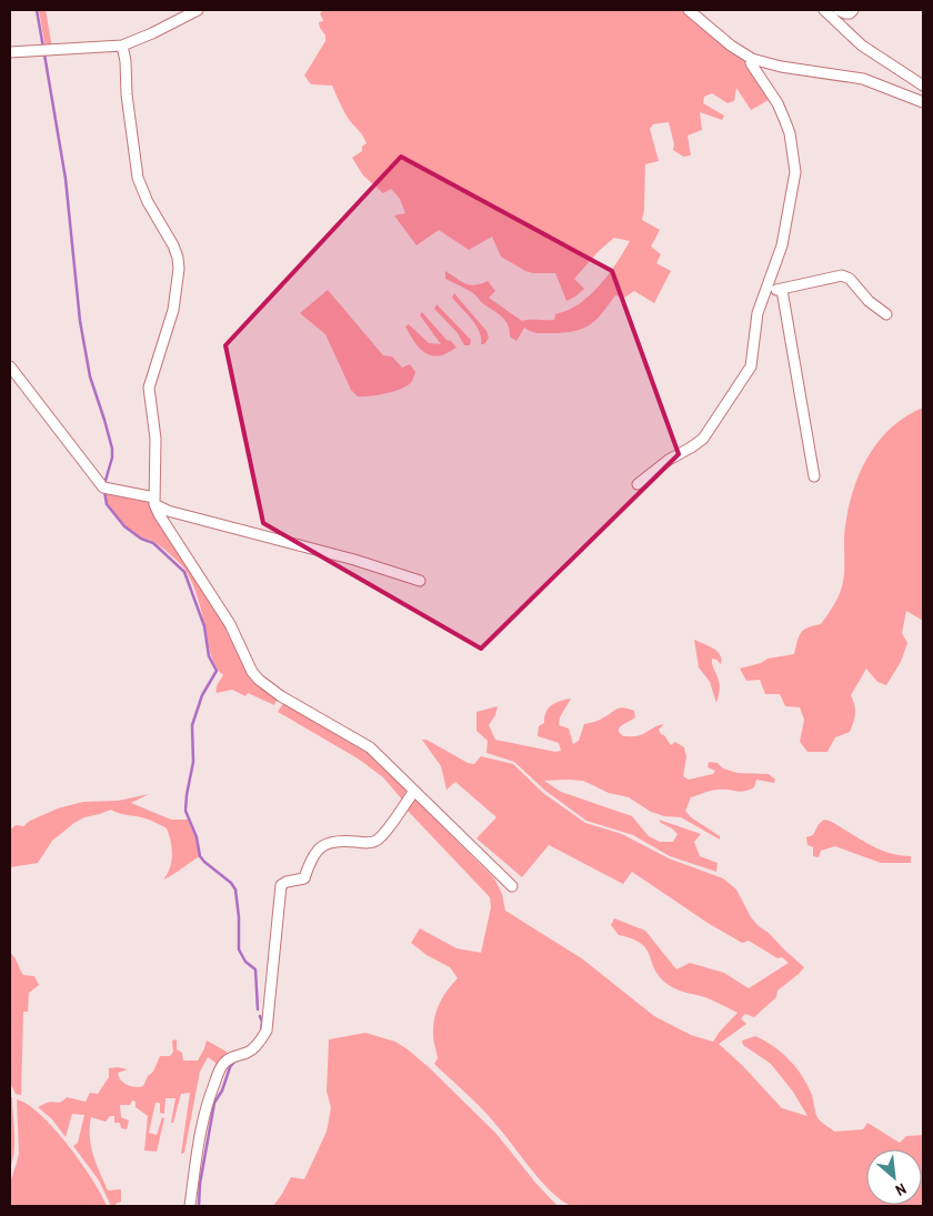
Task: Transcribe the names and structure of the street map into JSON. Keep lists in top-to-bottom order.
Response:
{
  "north": "bottom right"
}
